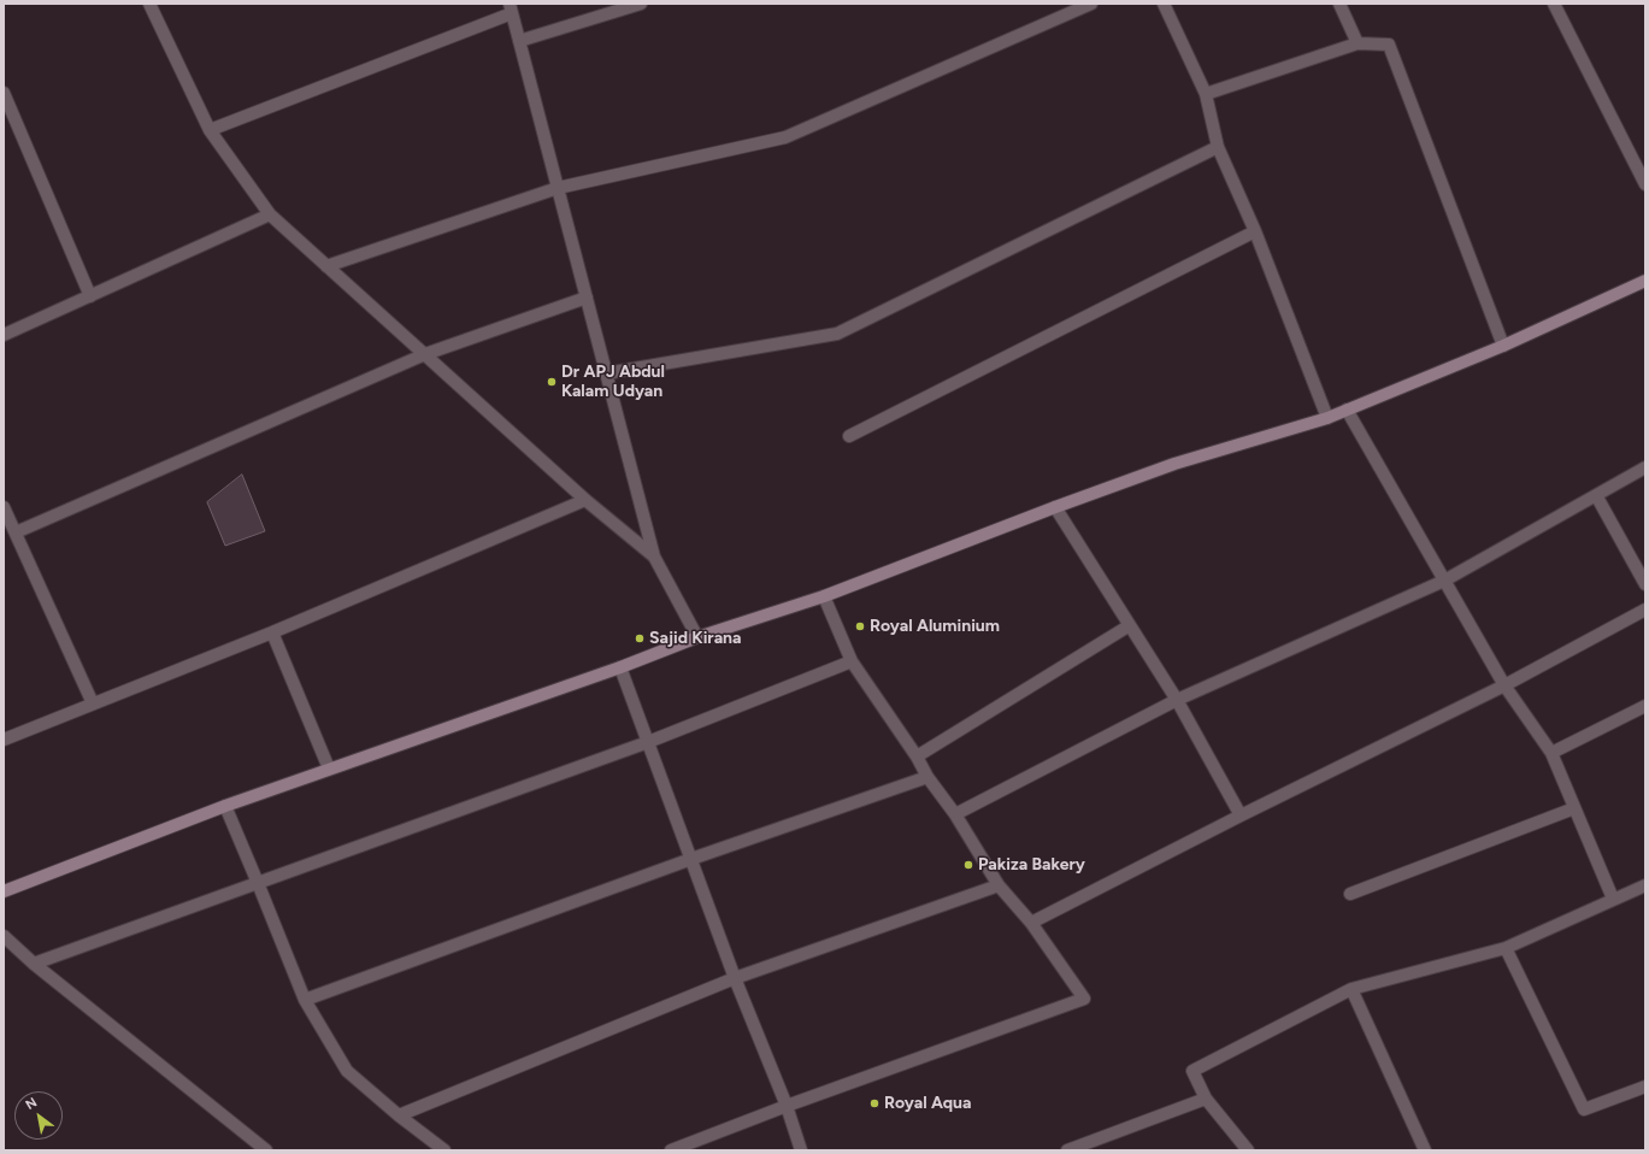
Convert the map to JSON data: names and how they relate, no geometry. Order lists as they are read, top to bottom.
{
  "places": [
    "Dr APJ Abdul Kalam Udyan",
    "Royal Aluminium",
    "Sajid Kirana",
    "Pakiza Bakery",
    "Royal Aqua"
  ],
  "north": "top left"
}
